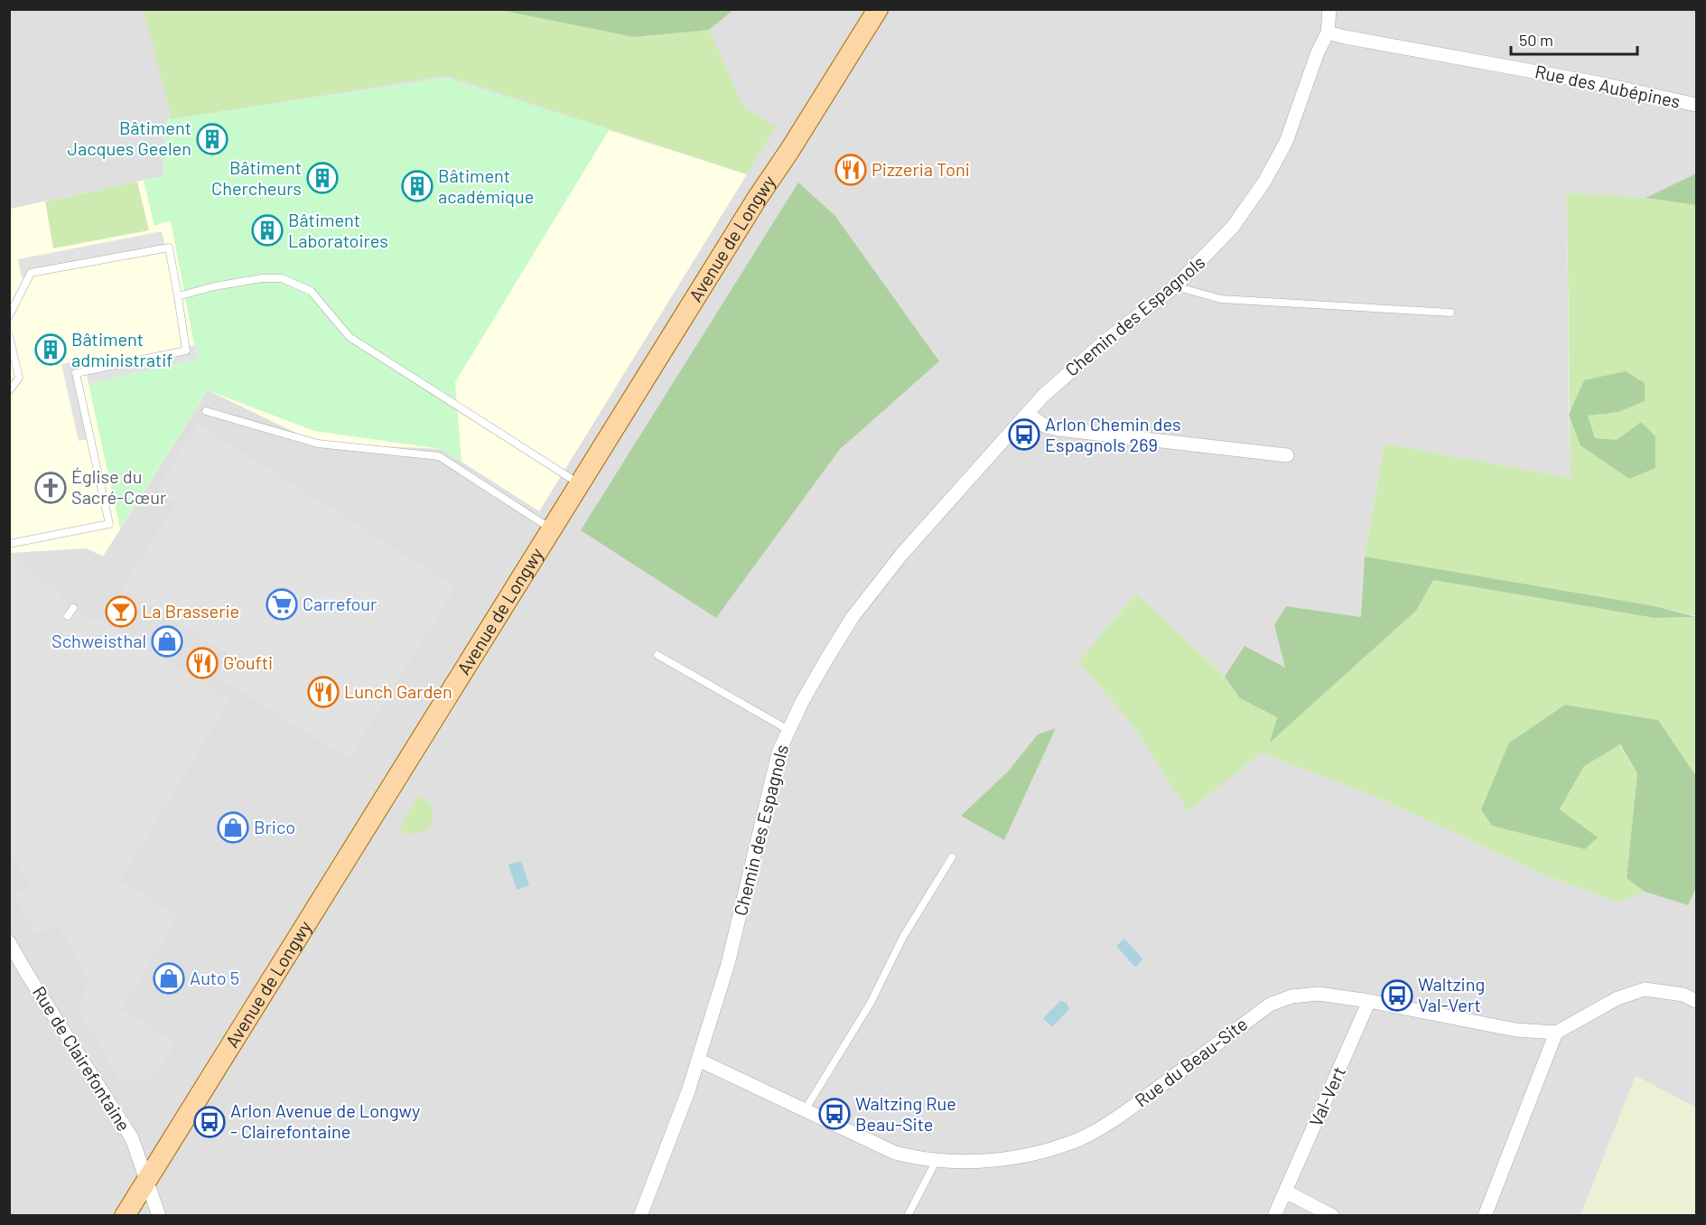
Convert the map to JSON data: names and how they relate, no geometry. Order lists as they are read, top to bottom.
{
  "streets": {
    "main road": ["Avenue de Longwy"],
    "street": [
      "Rue des Aubépines",
      "Chemin des Espagnols",
      "Rue de Clairefontaine",
      "Rue du Beau-Site",
      "Val-Vert"
    ]
  },
  "crossings": [
    ["Rue des Aubépines", "Chemin des Espagnols"],
    ["Avenue de Longwy", "Rue de Clairefontaine"],
    ["Chemin des Espagnols", "Rue du Beau-Site"],
    ["Rue du Beau-Site", "Val-Vert"]
  ],
  "places": {
    "building": [
      "Bâtiment Jacques Geelen",
      "Bâtiment Chercheurs",
      "Bâtiment académique",
      "Bâtiment Laboratoires",
      "Bâtiment administratif"
    ],
    "restaurant": ["Pizzeria Toni", "G'oufti", "Lunch Garden"],
    "bus stop": [
      "Arlon Chemin des Espagnols 269",
      "Waltzing Val-Vert",
      "Waltzing Rue Beau-Site",
      "Arlon Avenue de Longwy - Clairefontaine"
    ],
    "church": ["Église du Sacré-Cœur"],
    "supermarket": ["Carrefour"],
    "bar": ["La Brasserie"],
    "shop": ["Schweisthal", "Brico", "Auto 5"]
  },
  "scale_bar": "50 m"
}
